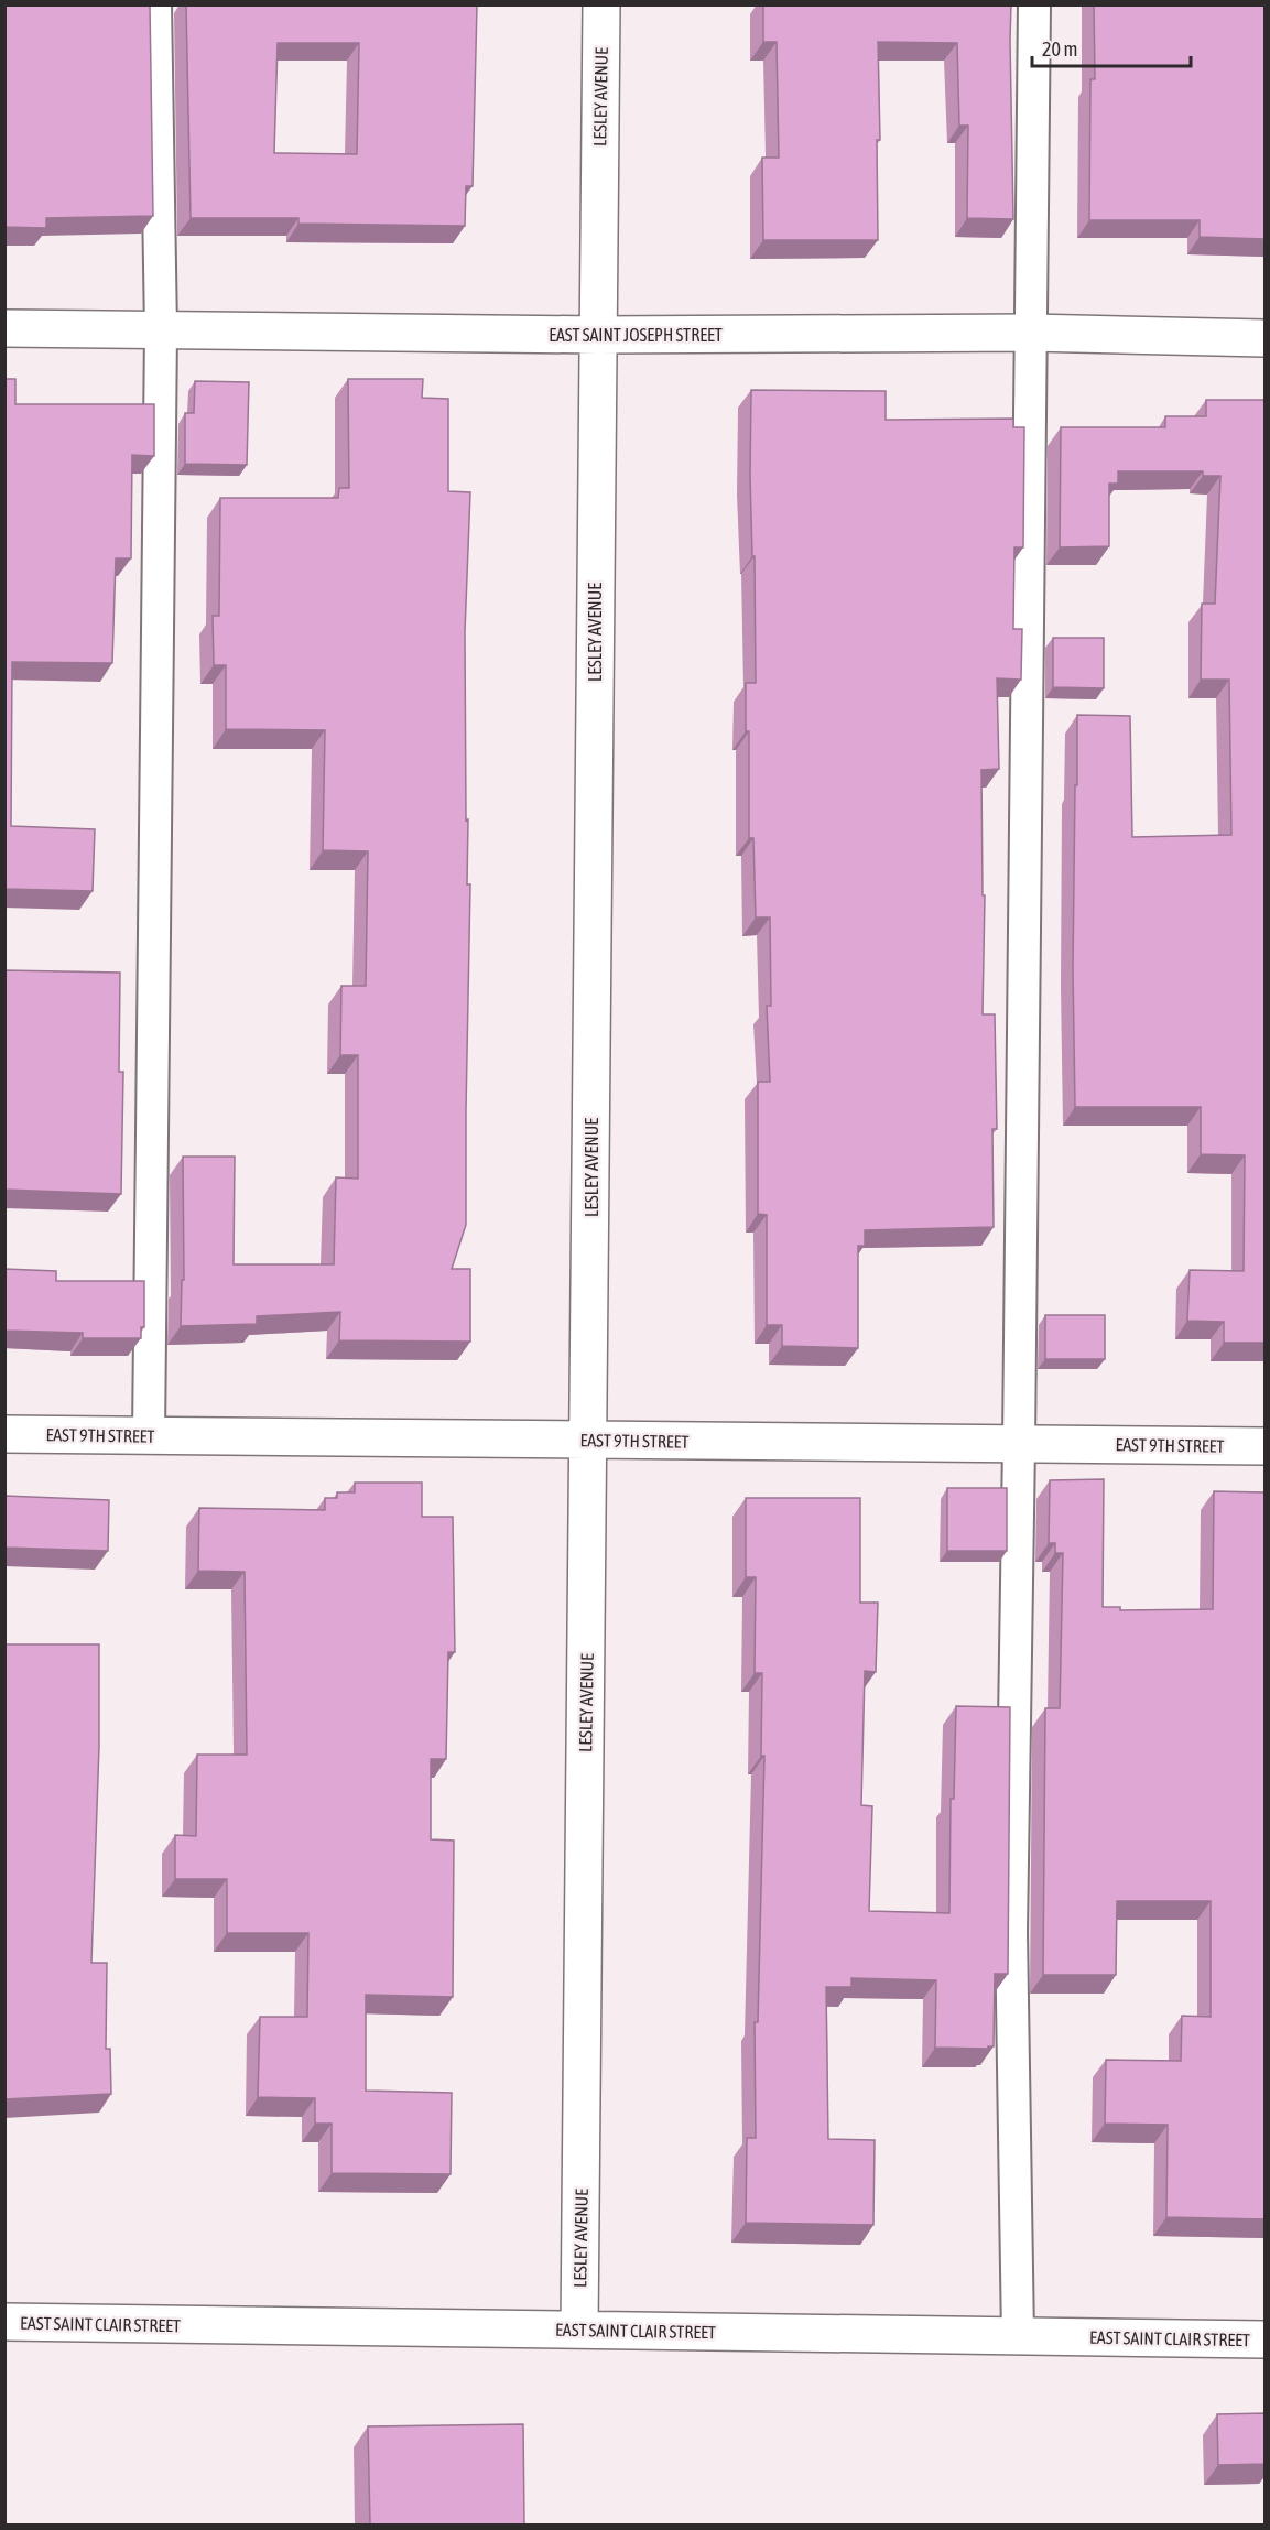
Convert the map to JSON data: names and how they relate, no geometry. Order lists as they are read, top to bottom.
{
  "streets": {
    "street": [
      "LESLEY AVENUE",
      "EAST SAINT JOSEPH STREET",
      "EAST 9TH STREET",
      "EAST SAINT CLAIR STREET"
    ]
  },
  "crossings": [
    ["LESLEY AVENUE", "EAST SAINT JOSEPH STREET"],
    ["LESLEY AVENUE", "EAST 9TH STREET"],
    ["LESLEY AVENUE", "EAST SAINT CLAIR STREET"]
  ],
  "scale_bar": "20 m"
}
